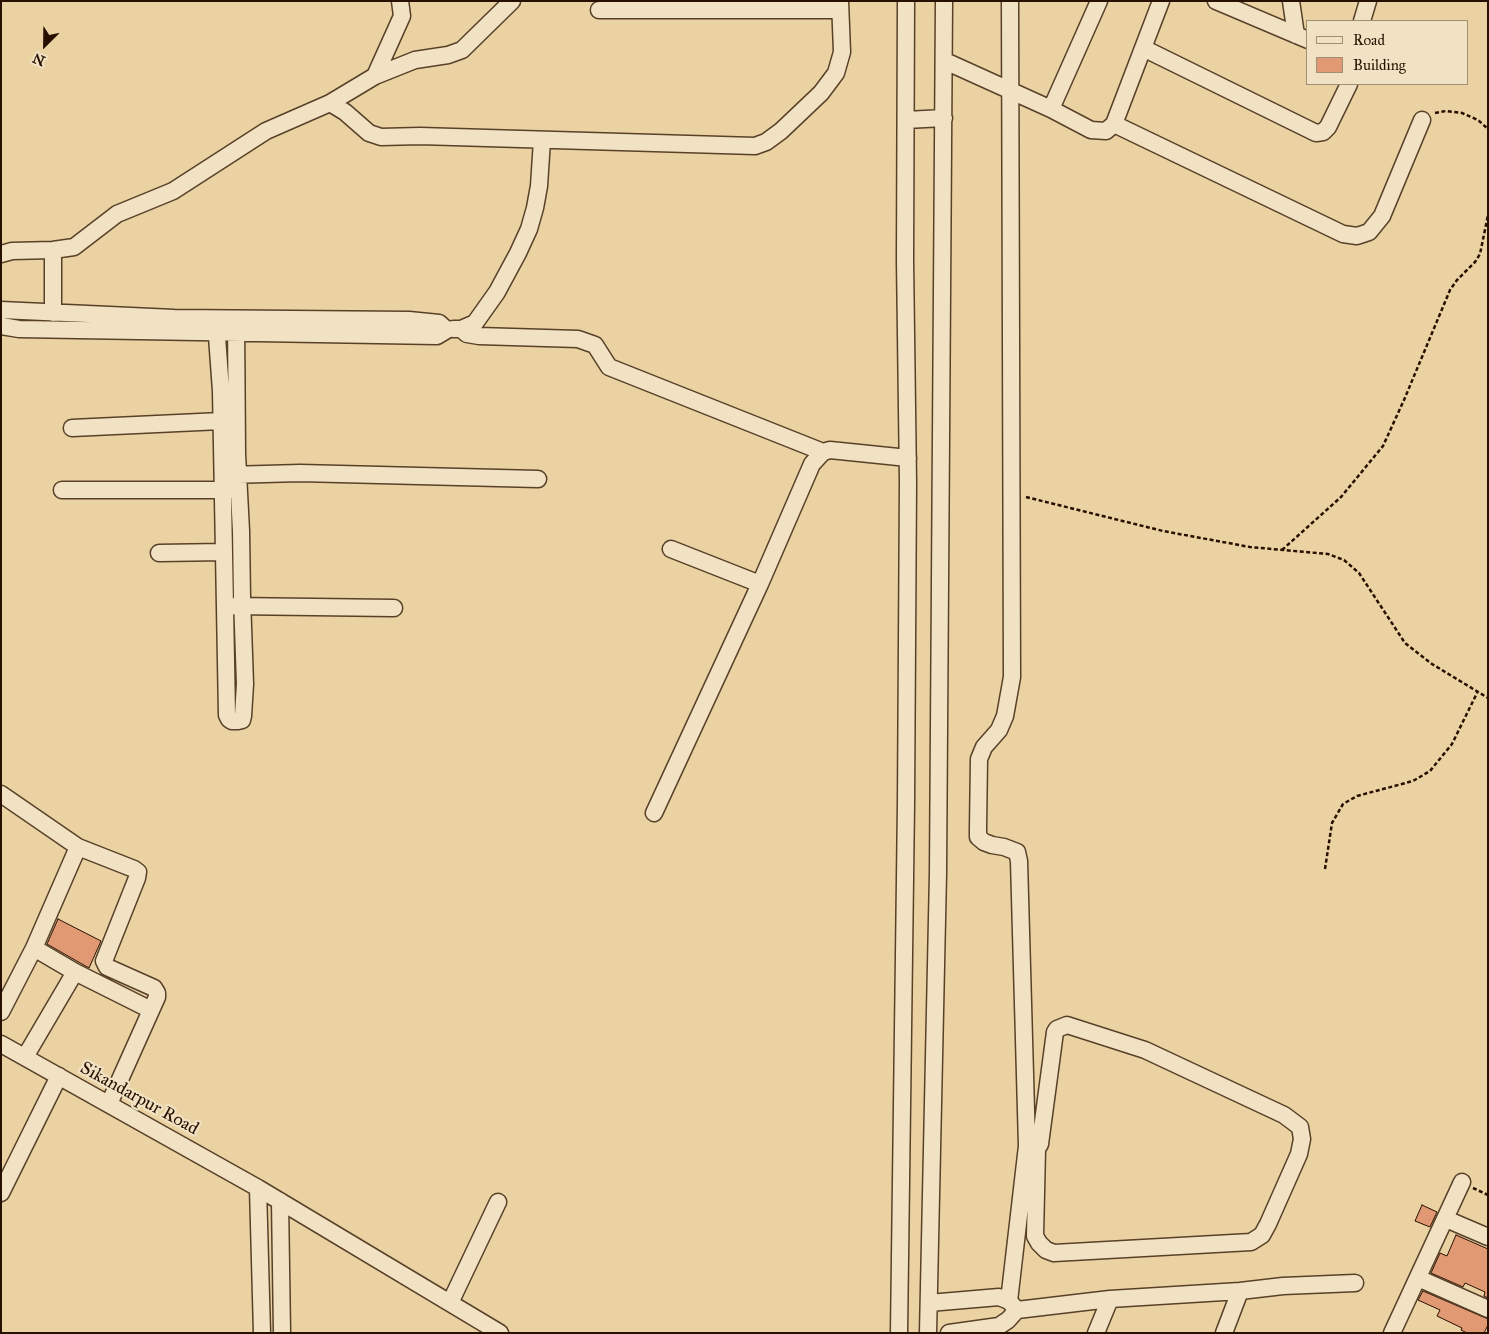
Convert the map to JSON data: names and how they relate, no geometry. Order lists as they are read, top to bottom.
{
  "streets": {
    "street": ["Sikandarpur Road"]
  },
  "legend": ["Road", "Building"],
  "north": "bottom left"
}
